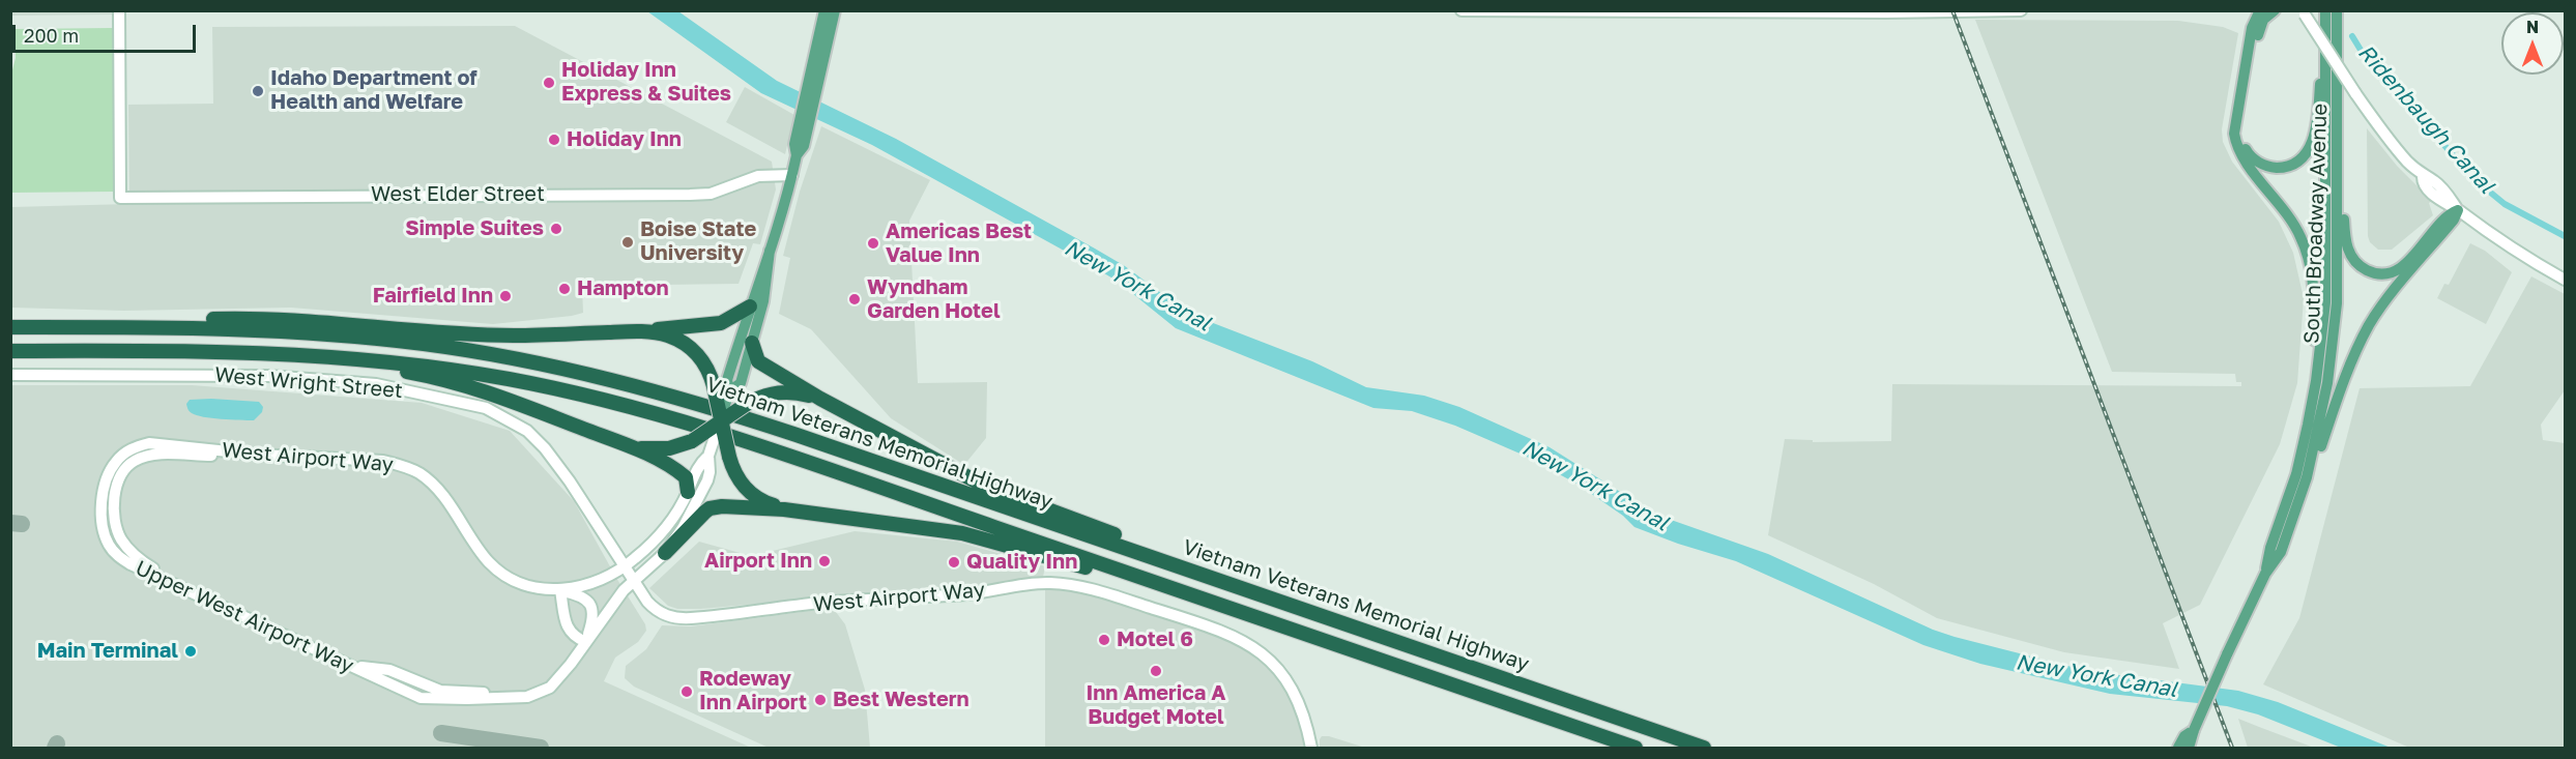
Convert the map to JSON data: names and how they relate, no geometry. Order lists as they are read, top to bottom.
{
  "streets": {
    "highway": ["Vietnam Veterans Memorial Highway"],
    "main road": ["South Broadway Avenue"],
    "street": [
      "West Elder Street",
      "West Wright Street",
      "West Airport Way",
      "Upper West Airport Way"
    ]
  },
  "crossings": [
    ["West Wright Street", "West Airport Way"],
    ["West Airport Way", "Upper West Airport Way"]
  ],
  "water": ["Ridenbaugh Canal", "New York Canal"],
  "places": [
    "Holiday Inn Express & Suites",
    "Idaho Department of Health and Welfare",
    "Holiday Inn",
    "Simple Suites",
    "Boise State University",
    "Americas Best Value Inn",
    "Hampton",
    "Fairfield Inn",
    "Wyndham Garden Hotel",
    "Airport Inn",
    "Quality Inn",
    "Motel 6",
    "Main Terminal",
    "Inn America A Budget Motel",
    "Rodeway Inn Airport",
    "Best Western"
  ],
  "scale_bar": "200 m",
  "north": "top"
}
